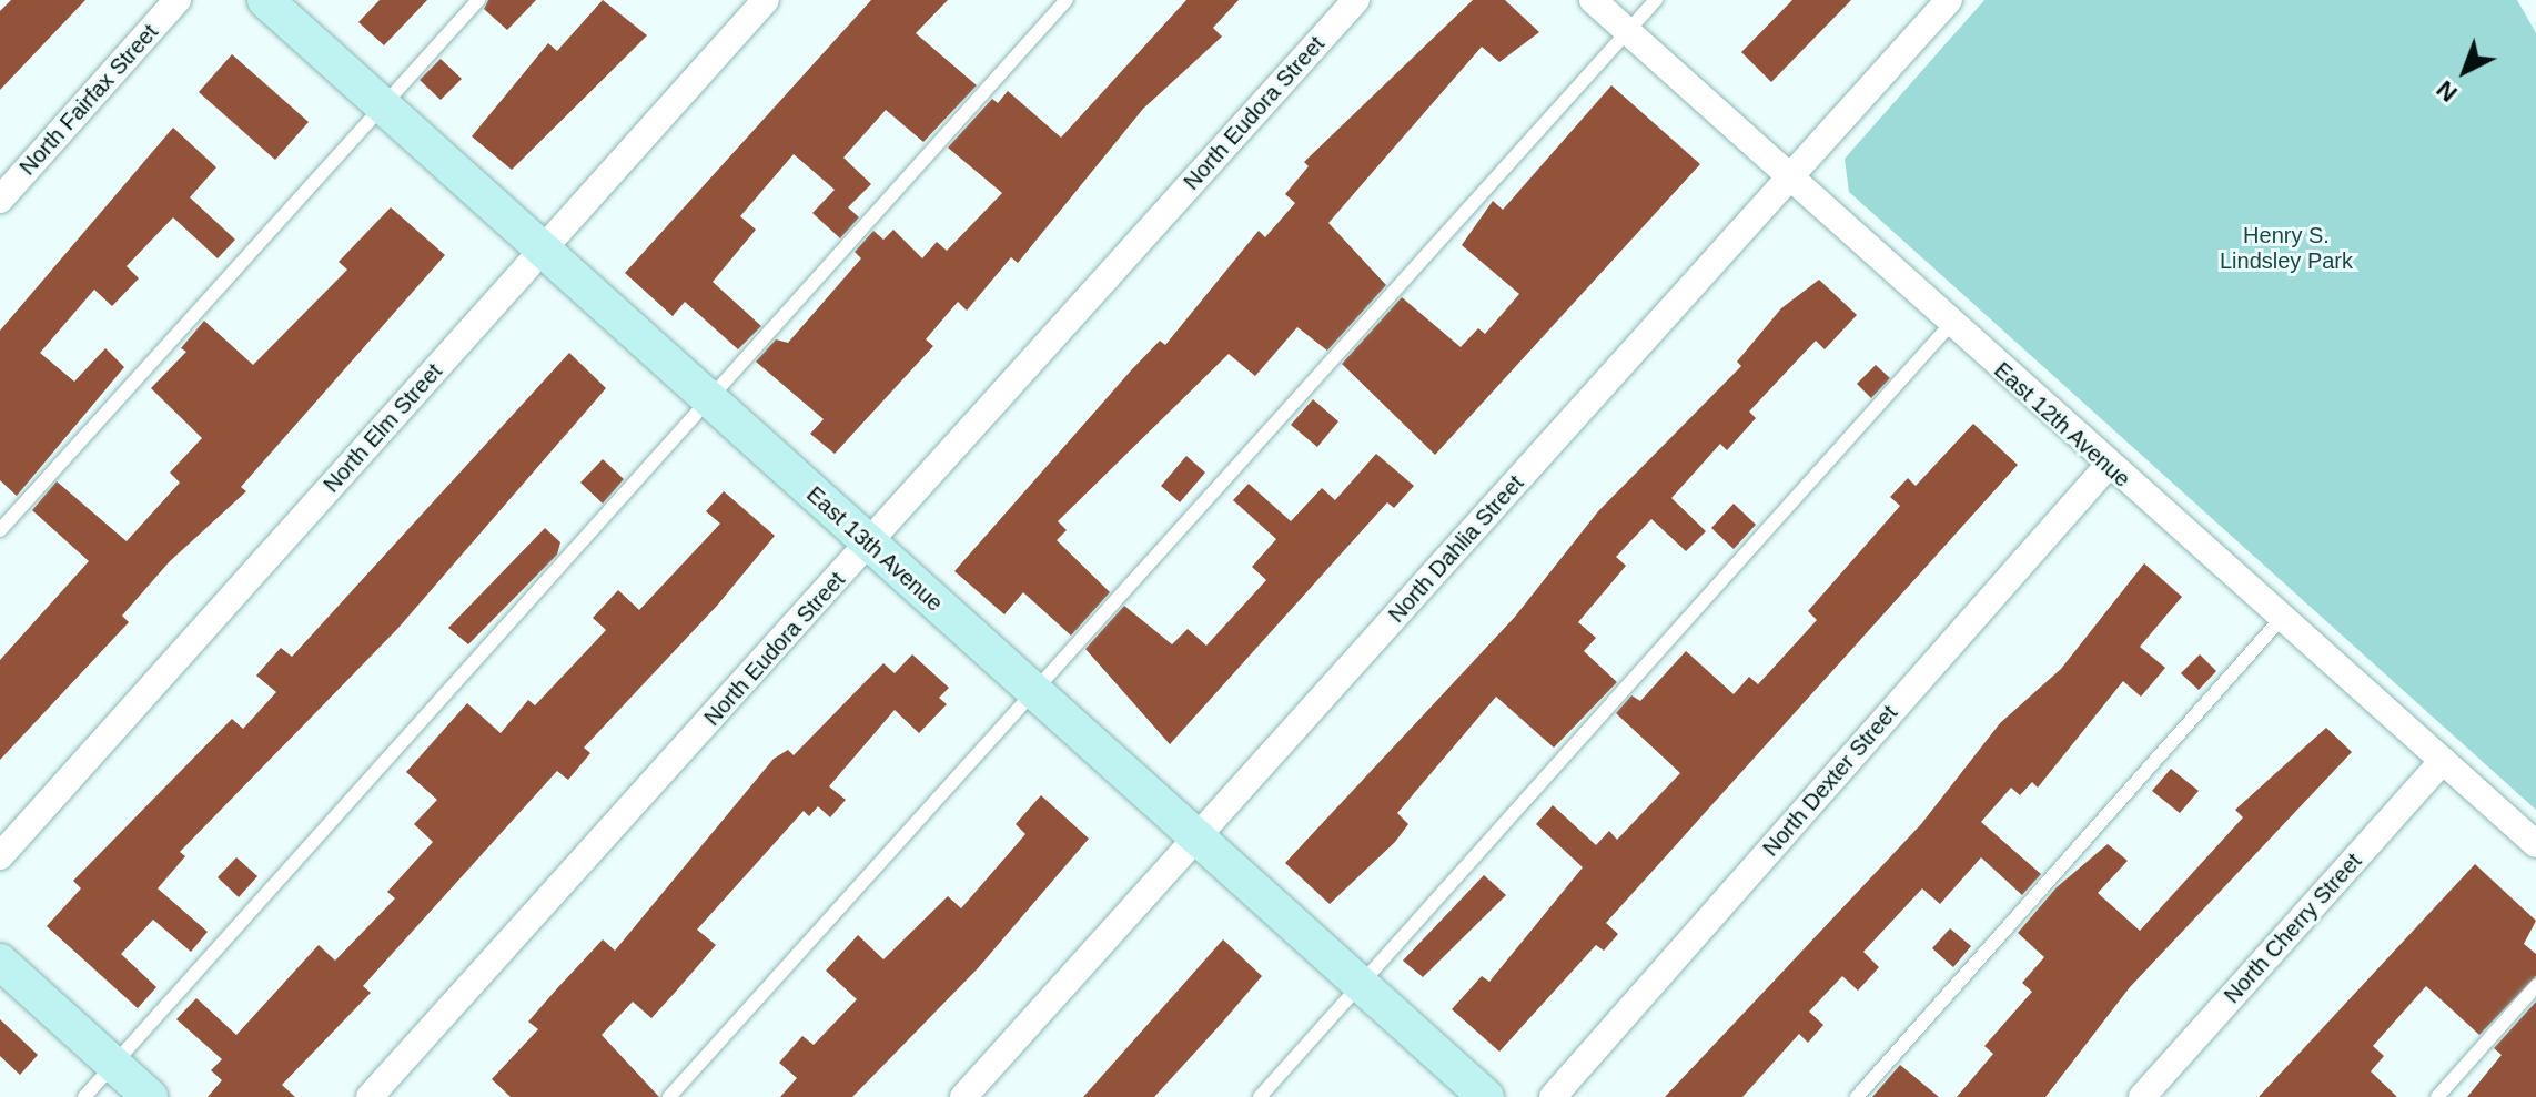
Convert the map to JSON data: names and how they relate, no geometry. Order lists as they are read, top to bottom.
{
  "streets": {
    "main road": ["East 13th Avenue"],
    "street": [
      "North Fairfax Street",
      "North Eudora Street",
      "East 12th Avenue",
      "North Elm Street",
      "North Dahlia Street",
      "North Dexter Street",
      "North Cherry Street"
    ]
  },
  "crossings": [
    ["North Eudora Street", "East 13th Avenue"],
    ["East 12th Avenue", "North Dahlia Street"],
    ["East 12th Avenue", "North Dexter Street"],
    ["East 12th Avenue", "North Cherry Street"],
    ["North Elm Street", "East 13th Avenue"],
    ["East 13th Avenue", "North Dahlia Street"]
  ],
  "parks": ["Henry S. Lindsley Park"],
  "north": "bottom left"
}
